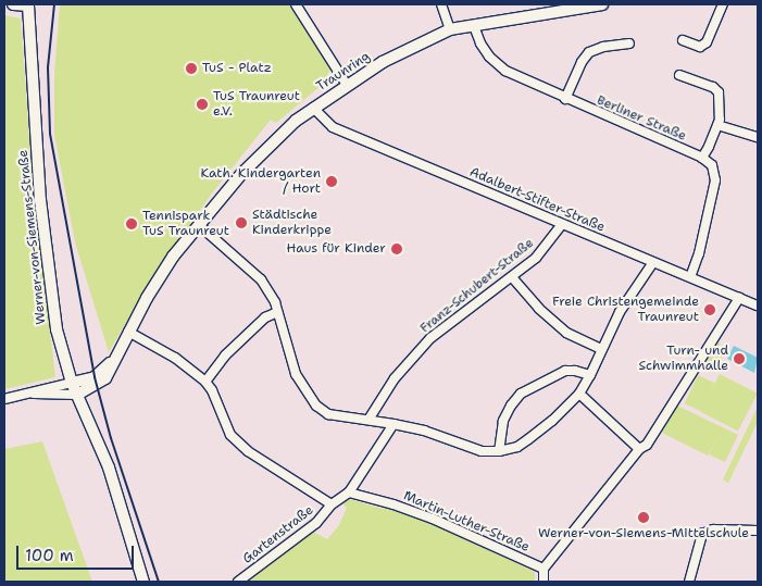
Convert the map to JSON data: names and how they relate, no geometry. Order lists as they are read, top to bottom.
{
  "streets": {
    "street": [
      "Traunring",
      "Berliner Straße",
      "Adalbert-Stifter-Straße",
      "Werner-von-Siemens-Straße",
      "Franz-Schubert-Straße",
      "Martin-Luther-Straße",
      "Gartenstraße"
    ]
  },
  "crossings": [
    ["Traunring", "Berliner Straße"],
    ["Traunring", "Adalbert-Stifter-Straße"],
    ["Traunring", "Werner-von-Siemens-Straße"],
    ["Adalbert-Stifter-Straße", "Franz-Schubert-Straße"]
  ],
  "places": [
    "TuS - Platz",
    "TuS Traunreut e.V.",
    "Kath. Kindergarten / Hort",
    "Städtische Kinderkrippe",
    "Tennispark TuS Traunreut",
    "Haus für Kinder",
    "Freie Christengemeinde Traunreut",
    "Turn- und Schwimmhalle",
    "Werner-von-Siemens-Mittelschule"
  ],
  "scale_bar": "100 m"
}
